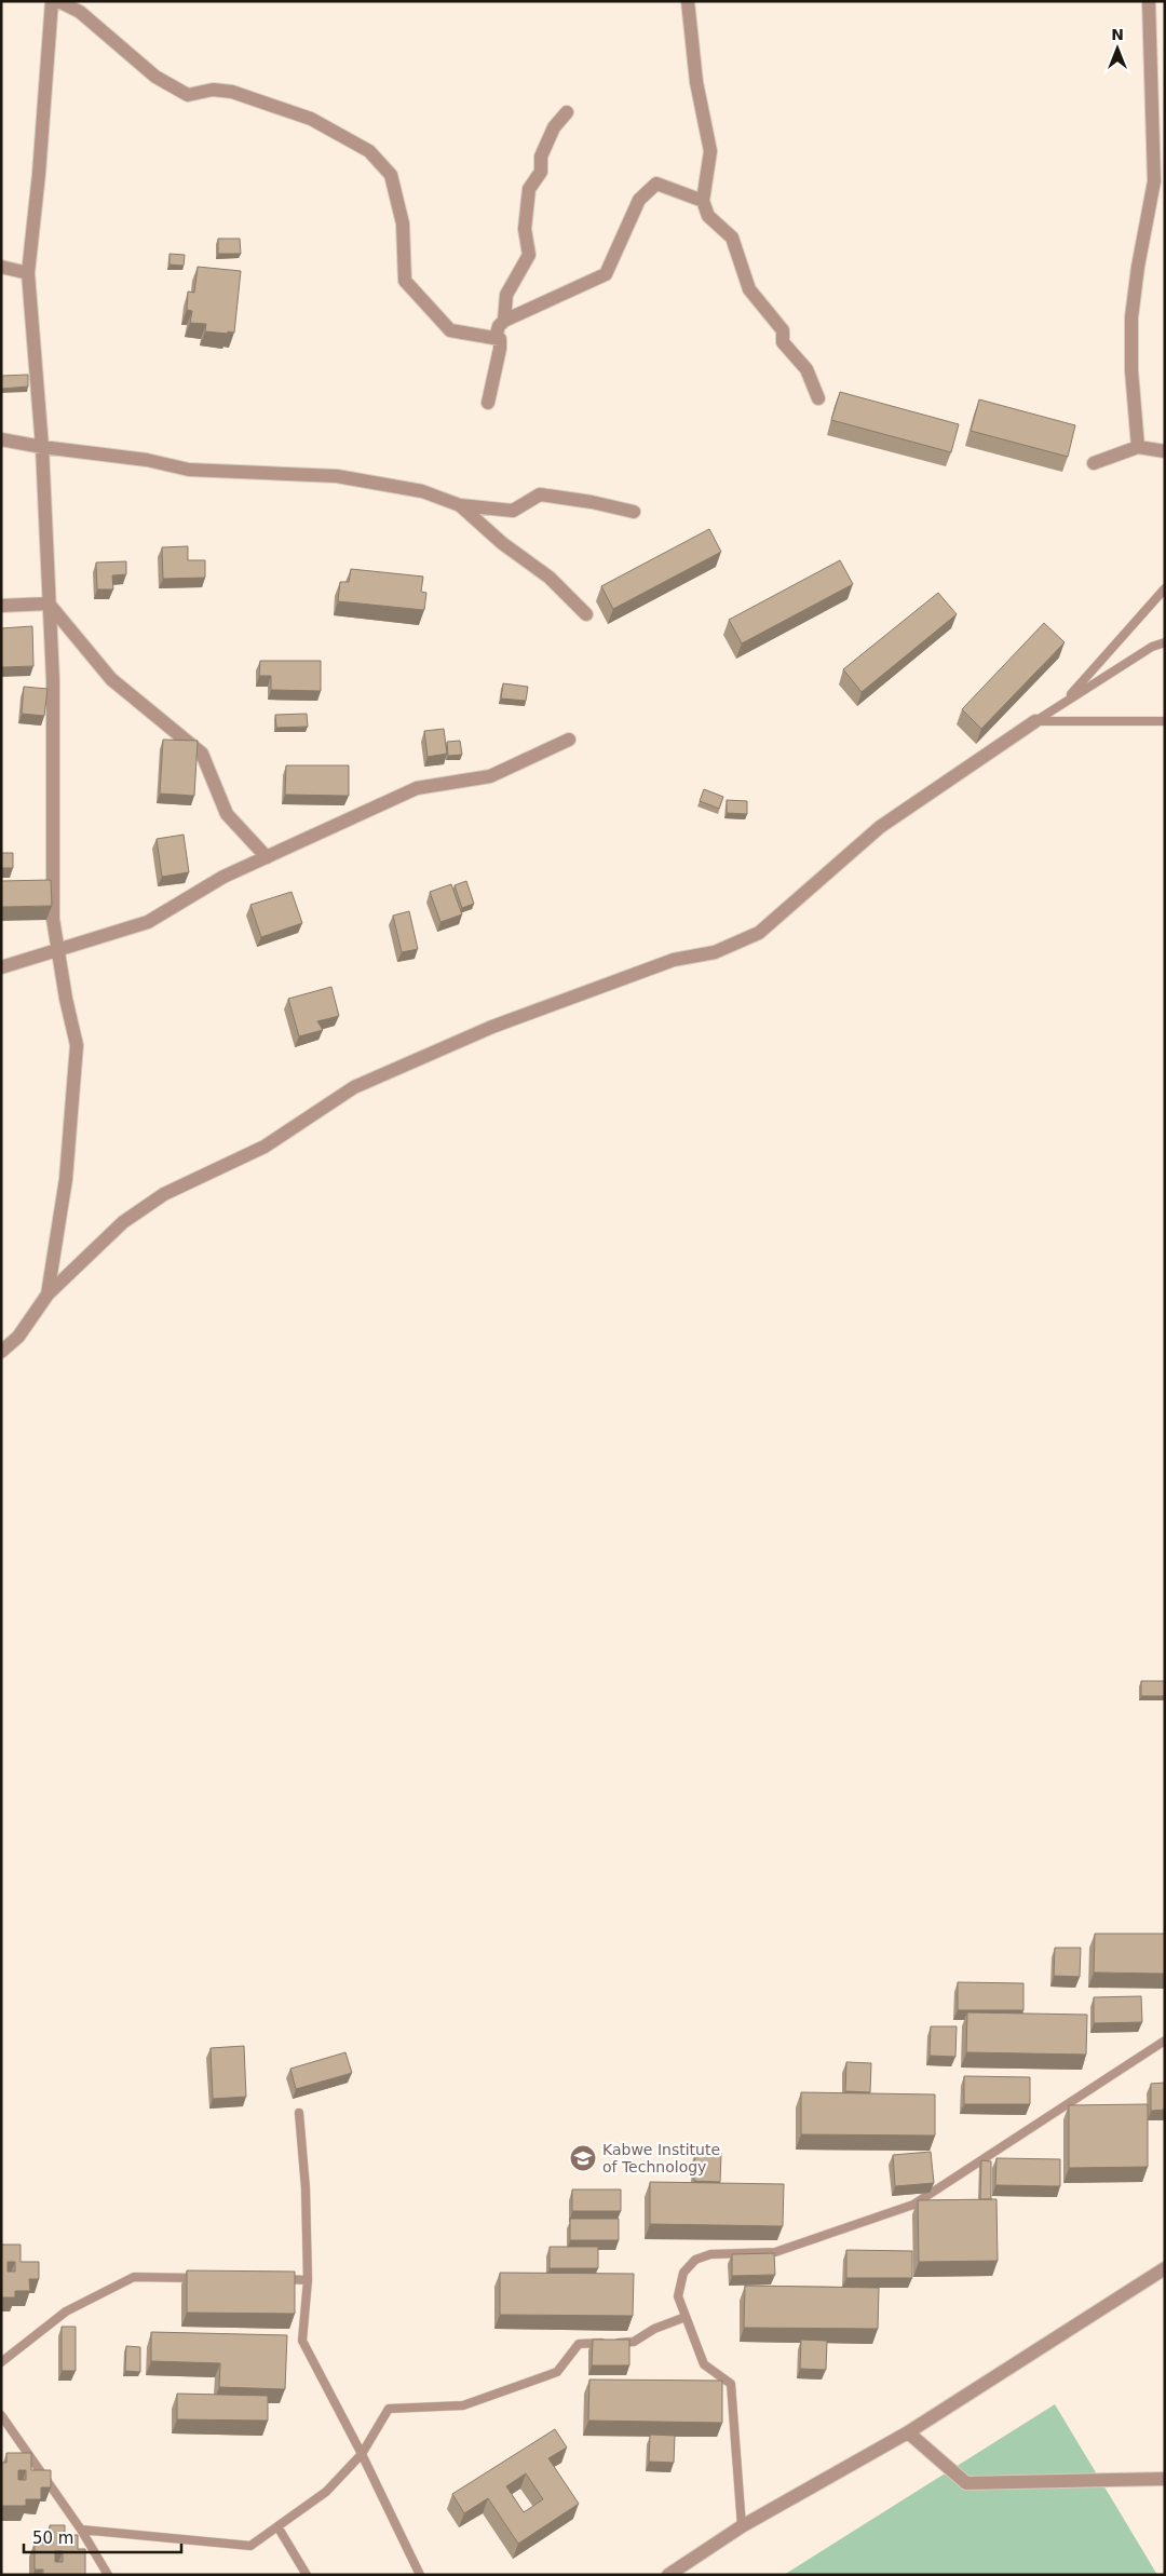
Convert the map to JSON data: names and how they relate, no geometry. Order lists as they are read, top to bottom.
{
  "places": {
    "school or university": ["Kabwe Institute of Technology"]
  },
  "scale_bar": "50 m",
  "north": "top"
}
